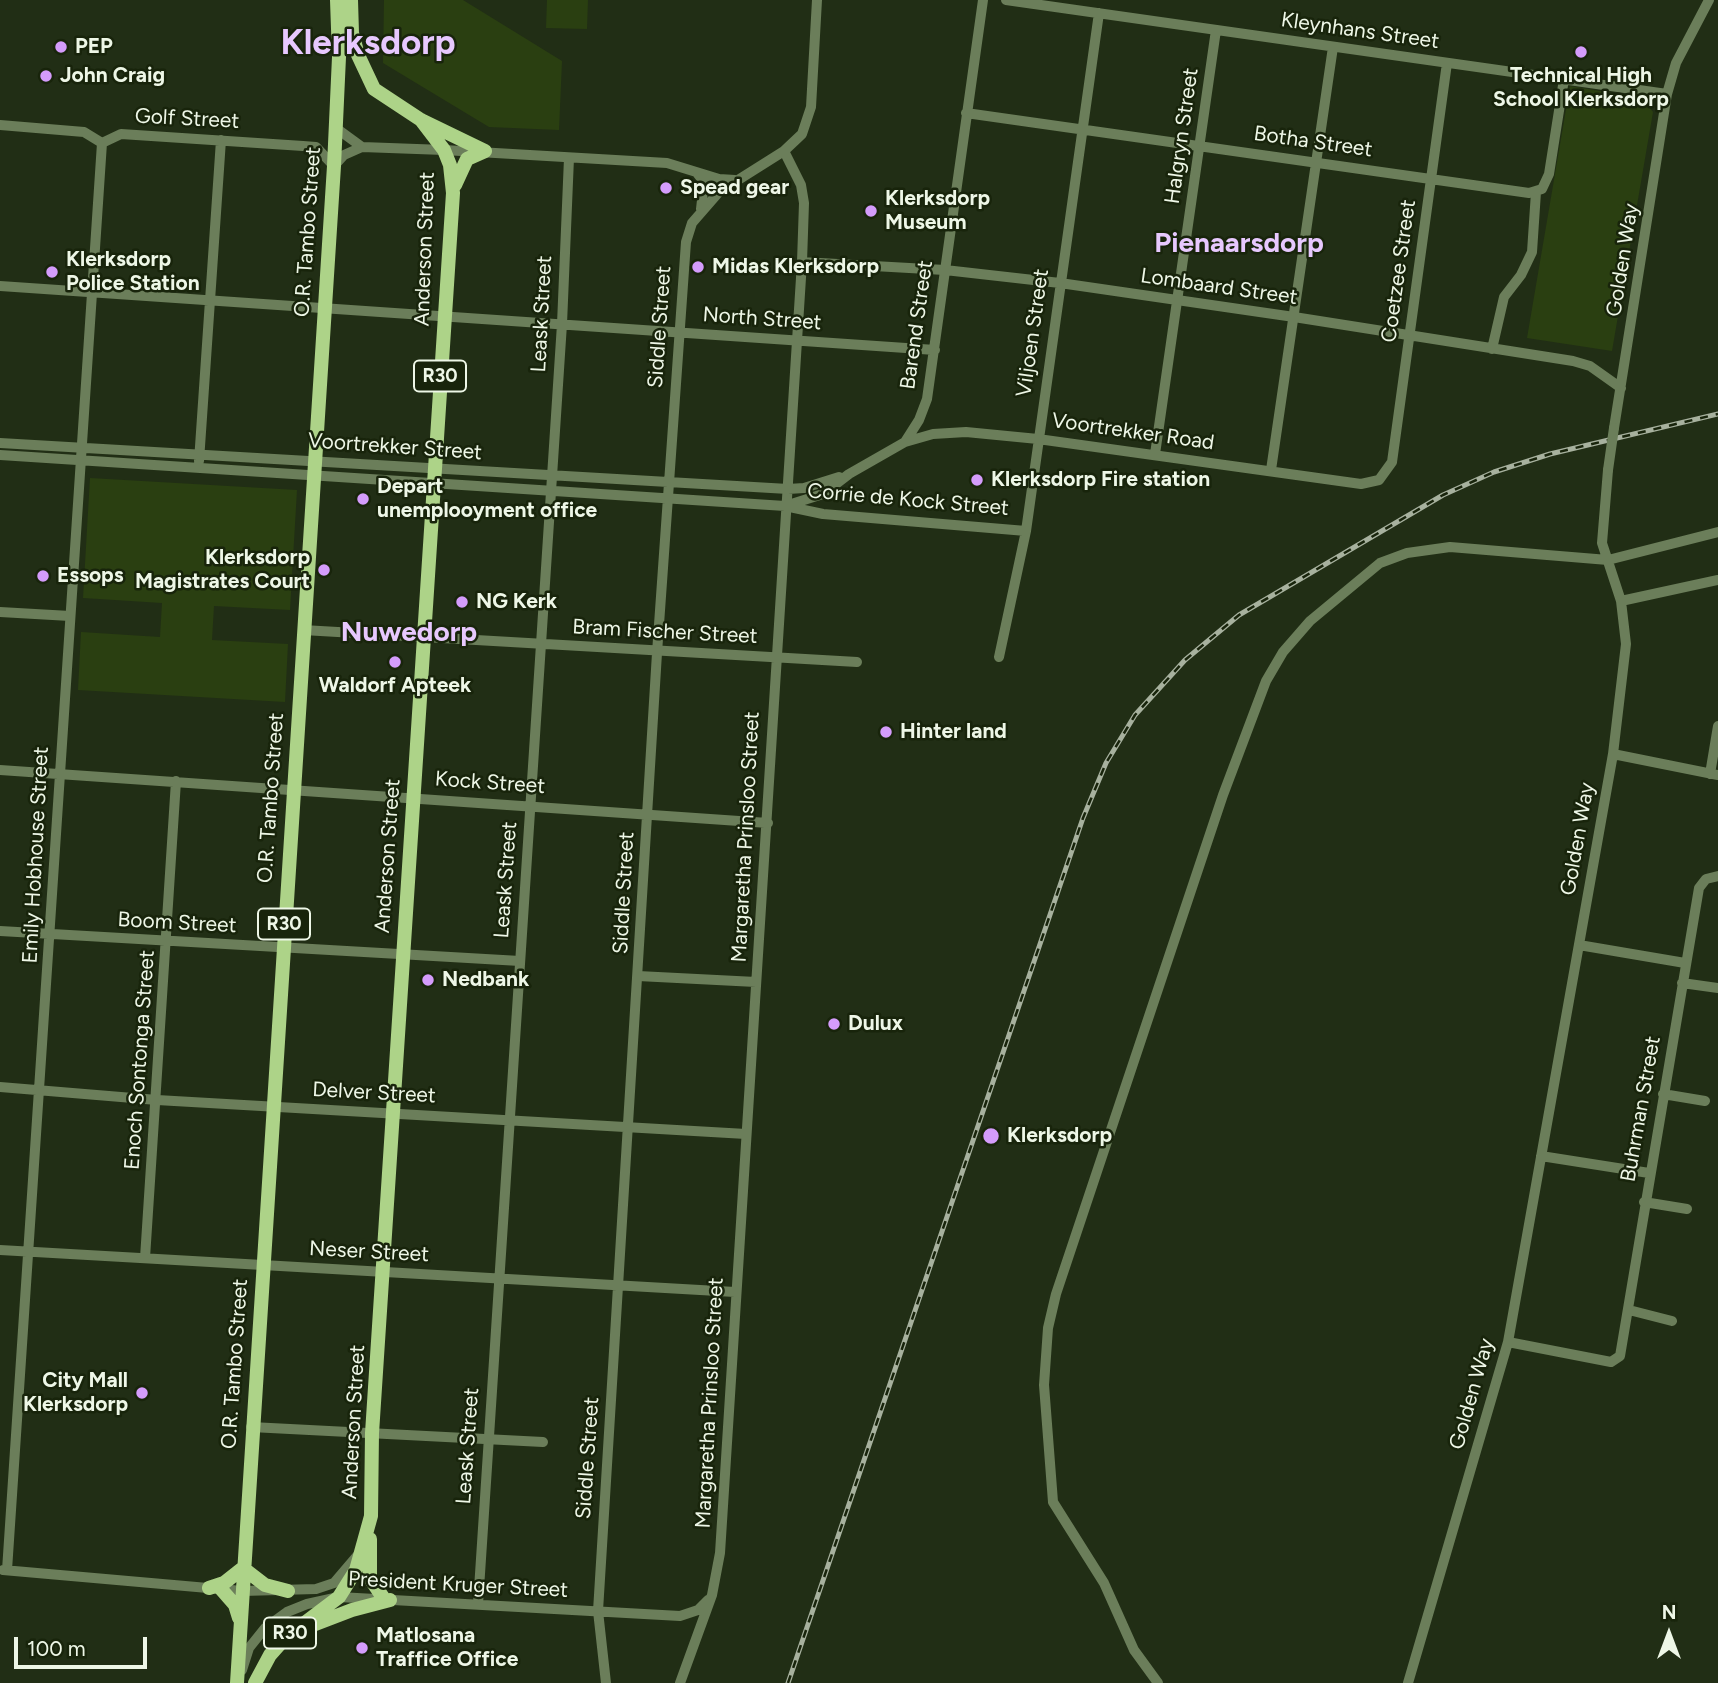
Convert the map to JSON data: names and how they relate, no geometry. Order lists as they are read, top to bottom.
{
  "streets": {
    "main road": ["O.R. Tambo Street", "Anderson Street", "R30"],
    "street": [
      "Kleynhans Street",
      "Golf Street",
      "Halgryn Street",
      "Botha Street",
      "Golden Way",
      "Coetzee Street",
      "Lombaard Street",
      "Leask Street",
      "North Street",
      "Barend Street",
      "Siddle Street",
      "Viljoen Street",
      "Voortrekker Road",
      "Voortrekker Street",
      "Corrie de Kock Street",
      "Bram Fischer Street",
      "Kock Street",
      "Margaretha Prinsloo Street",
      "Emily Hobhouse Street",
      "Boom Street",
      "Enoch Sontonga Street",
      "Delver Street",
      "Buhrman Street",
      "Neser Street",
      "President Kruger Street"
    ]
  },
  "crossings": [
    ["Kleynhans Street", "Halgryn Street"],
    ["Kleynhans Street", "Golden Way"],
    ["Kleynhans Street", "Coetzee Street"],
    ["Kleynhans Street", "Viljoen Street"],
    ["Golf Street", "O.R. Tambo Street"],
    ["Golf Street", "Emily Hobhouse Street"],
    ["Halgryn Street", "Botha Street"],
    ["Halgryn Street", "Lombaard Street"],
    ["Halgryn Street", "Voortrekker Road"],
    ["Botha Street", "Coetzee Street"],
    ["Botha Street", "Barend Street"],
    ["Botha Street", "Viljoen Street"],
    ["O.R. Tambo Street", "North Street"],
    ["O.R. Tambo Street", "Voortrekker Street"],
    ["O.R. Tambo Street", "Bram Fischer Street"],
    ["O.R. Tambo Street", "Kock Street"],
    ["O.R. Tambo Street", "Boom Street"],
    ["O.R. Tambo Street", "Delver Street"],
    ["O.R. Tambo Street", "Neser Street"],
    ["O.R. Tambo Street", "President Kruger Street"],
    ["Anderson Street", "North Street"],
    ["Anderson Street", "R30"],
    ["Anderson Street", "Voortrekker Street"],
    ["Anderson Street", "Bram Fischer Street"],
    ["Anderson Street", "Kock Street"],
    ["Anderson Street", "Boom Street"],
    ["Anderson Street", "Delver Street"],
    ["Anderson Street", "Neser Street"],
    ["Anderson Street", "President Kruger Street"],
    ["Golden Way", "Lombaard Street"],
    ["Golden Way", "Buhrman Street"],
    ["Coetzee Street", "Lombaard Street"],
    ["Coetzee Street", "Voortrekker Road"],
    ["Lombaard Street", "Barend Street"],
    ["Lombaard Street", "Viljoen Street"],
    ["Lombaard Street", "Margaretha Prinsloo Street"],
    ["Leask Street", "North Street"],
    ["Leask Street", "Voortrekker Street"],
    ["Leask Street", "Bram Fischer Street"],
    ["Leask Street", "Kock Street"],
    ["Leask Street", "Boom Street"],
    ["Leask Street", "Delver Street"],
    ["Leask Street", "Neser Street"],
    ["Leask Street", "President Kruger Street"],
    ["North Street", "Barend Street"],
    ["North Street", "Siddle Street"],
    ["North Street", "Margaretha Prinsloo Street"],
    ["North Street", "Emily Hobhouse Street"],
    ["Barend Street", "Voortrekker Road"],
    ["Siddle Street", "Voortrekker Street"],
    ["Siddle Street", "Bram Fischer Street"],
    ["Siddle Street", "Kock Street"],
    ["Siddle Street", "Margaretha Prinsloo Street"],
    ["Siddle Street", "Delver Street"],
    ["Siddle Street", "Neser Street"],
    ["Siddle Street", "President Kruger Street"],
    ["Viljoen Street", "Voortrekker Road"],
    ["Viljoen Street", "Corrie de Kock Street"],
    ["R30", "President Kruger Street"],
    ["Voortrekker Road", "Voortrekker Street"],
    ["Voortrekker Road", "Corrie de Kock Street"],
    ["Voortrekker Road", "Margaretha Prinsloo Street"],
    ["Voortrekker Street", "Corrie de Kock Street"],
    ["Voortrekker Street", "Margaretha Prinsloo Street"],
    ["Voortrekker Street", "Emily Hobhouse Street"],
    ["Corrie de Kock Street", "Margaretha Prinsloo Street"],
    ["Bram Fischer Street", "Margaretha Prinsloo Street"],
    ["Kock Street", "Margaretha Prinsloo Street"],
    ["Kock Street", "Emily Hobhouse Street"],
    ["Kock Street", "Enoch Sontonga Street"],
    ["Margaretha Prinsloo Street", "Delver Street"],
    ["Margaretha Prinsloo Street", "Neser Street"],
    ["Margaretha Prinsloo Street", "President Kruger Street"],
    ["Emily Hobhouse Street", "Boom Street"],
    ["Emily Hobhouse Street", "Delver Street"],
    ["Emily Hobhouse Street", "Neser Street"],
    ["Emily Hobhouse Street", "President Kruger Street"],
    ["Boom Street", "Enoch Sontonga Street"],
    ["Enoch Sontonga Street", "Delver Street"],
    ["Enoch Sontonga Street", "Neser Street"]
  ],
  "districts": ["Klerksdorp", "Pienaarsdorp", "Nuwedorp"],
  "places": [
    "PEP",
    "Technical High School Klerksdorp",
    "John Craig",
    "Spead gear",
    "Klerksdorp Museum",
    "Midas Klerksdorp",
    "Klerksdorp Police Station",
    "Klerksdorp Fire station",
    "Depart unemplooyment office",
    "Klerksdorp Magistrates Court",
    "Essops",
    "NG Kerk",
    "Waldorf Apteek",
    "Hinter land",
    "Nedbank",
    "Dulux",
    "Klerksdorp",
    "City Mall Klerksdorp",
    "Matlosana Traffice Office"
  ],
  "scale_bar": "100 m",
  "north": "top"
}
